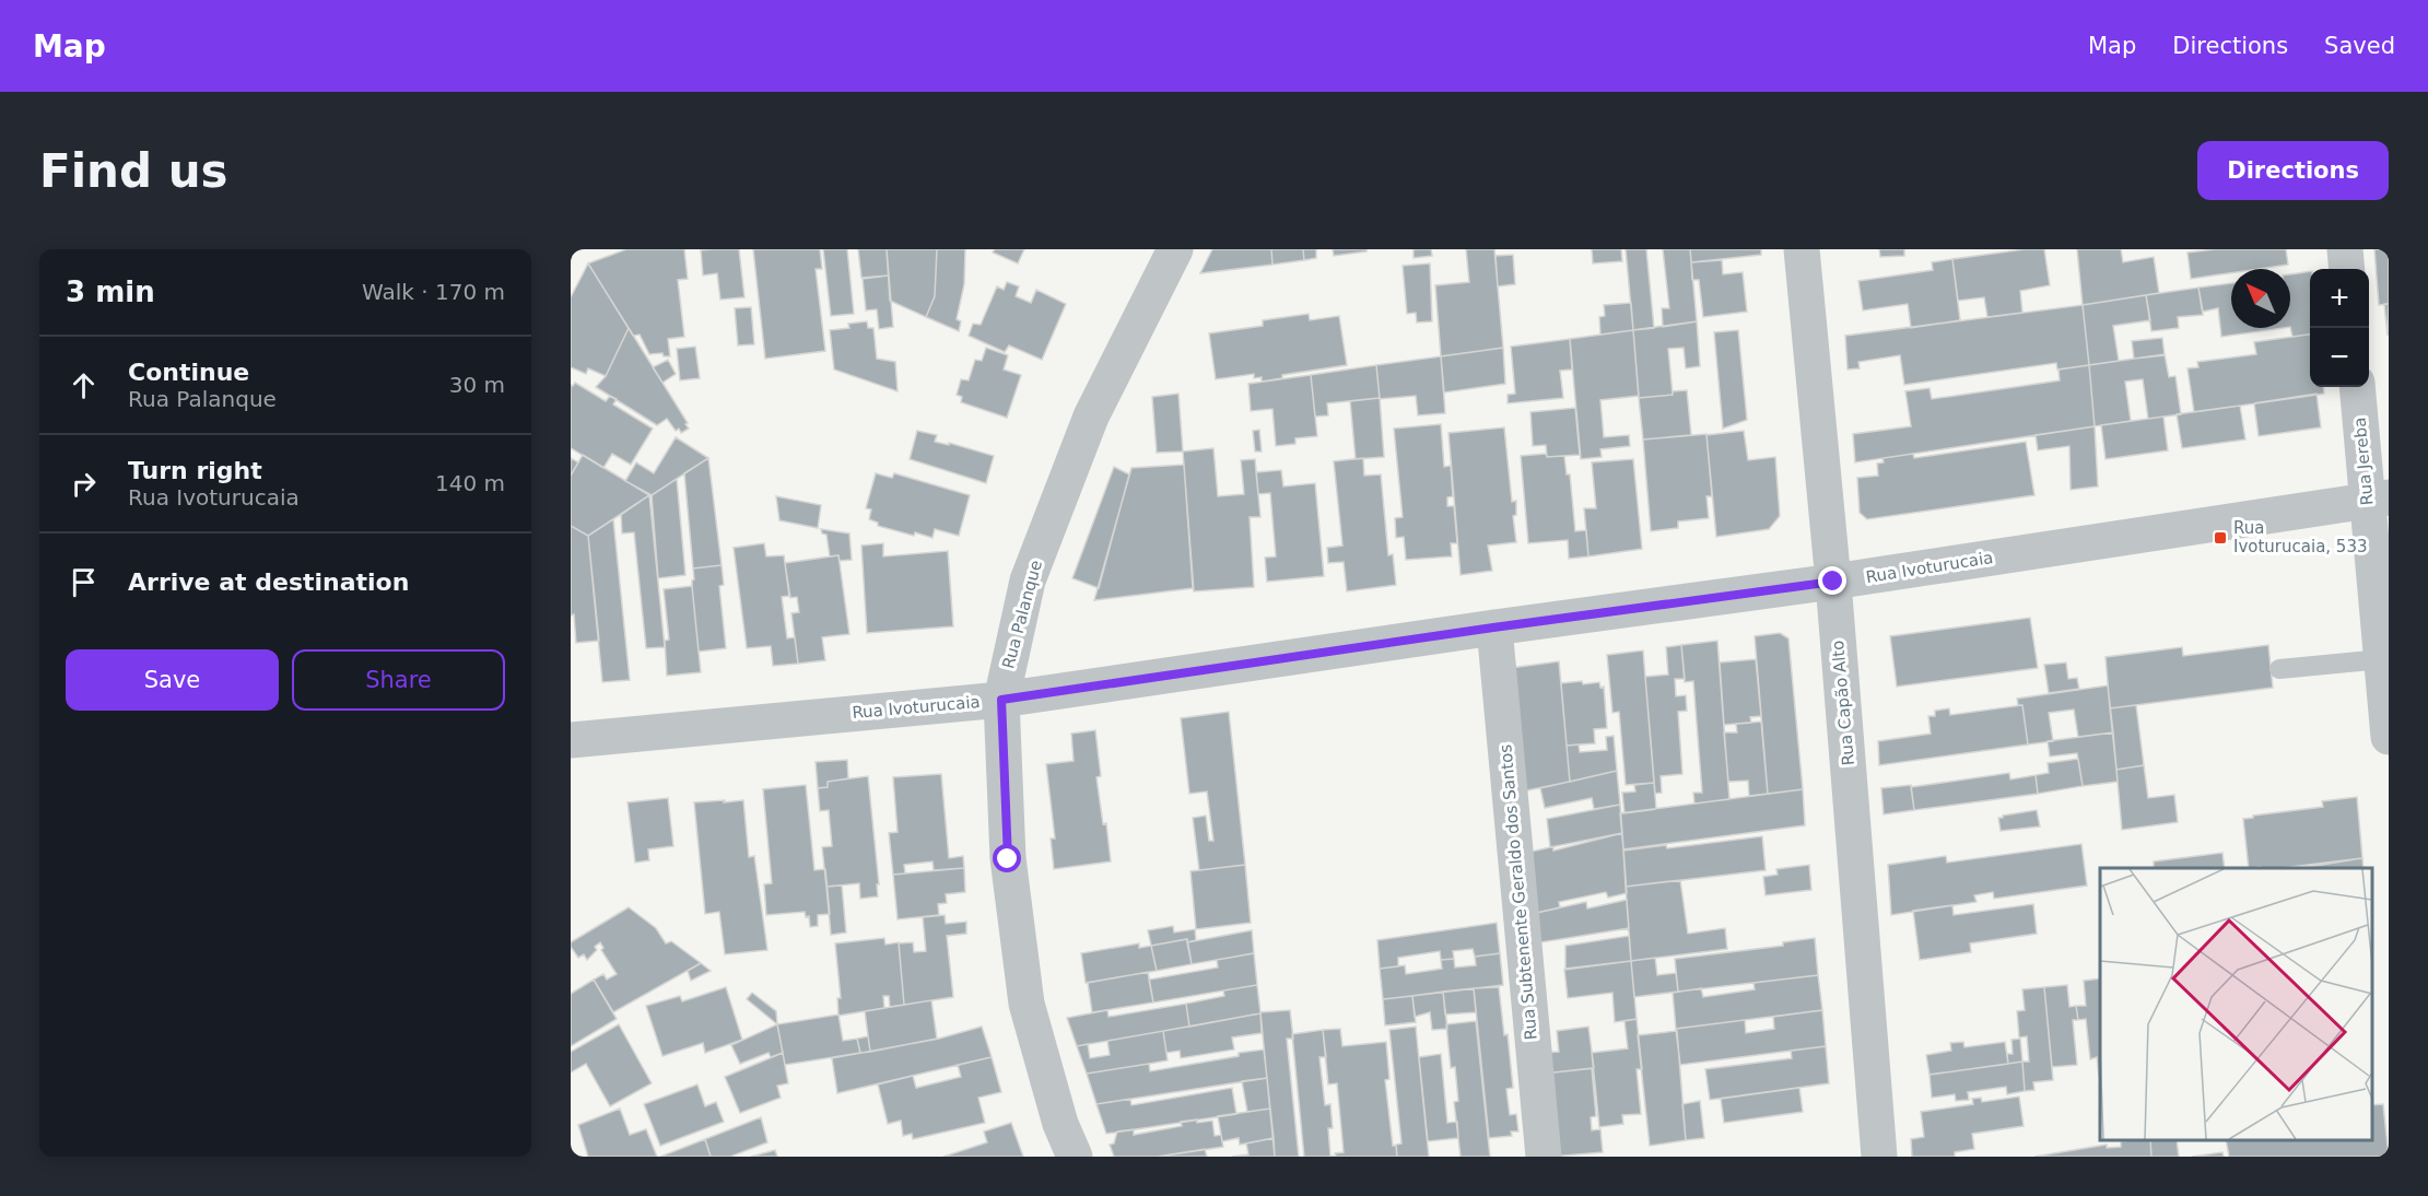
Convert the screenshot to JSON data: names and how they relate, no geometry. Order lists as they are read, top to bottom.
{
  "streets": {
    "street": [
      "Rua Jereba",
      "Rua Ivoturucaia",
      "Rua Palanque",
      "Rua Capão Alto",
      "Rua Subtenente Geraldo dos Santos"
    ]
  },
  "crossings": [
    ["Rua Jereba", "Rua Ivoturucaia"],
    ["Rua Ivoturucaia", "Rua Palanque"],
    ["Rua Ivoturucaia", "Rua Capão Alto"],
    ["Rua Ivoturucaia", "Rua Subtenente Geraldo dos Santos"]
  ],
  "places": {
    "transit": ["Rua Ivoturucaia, 533"]
  },
  "north": "top left",
  "page": {
    "header": "Map",
    "nav": ["Map", "Directions", "Saved"],
    "buttons": [
      "Directions",
      ["Save", "Share"]
    ],
    "title": "Find us",
    "heading": ["3 min", "Walk · 170 m"],
    "map_buttons": ["+", "−"],
    "list": [
      ["Continue", "Rua Palanque", "30 m"],
      ["Turn right", "Rua Ivoturucaia", "140 m"],
      "Arrive at destination"
    ]
  }
}
